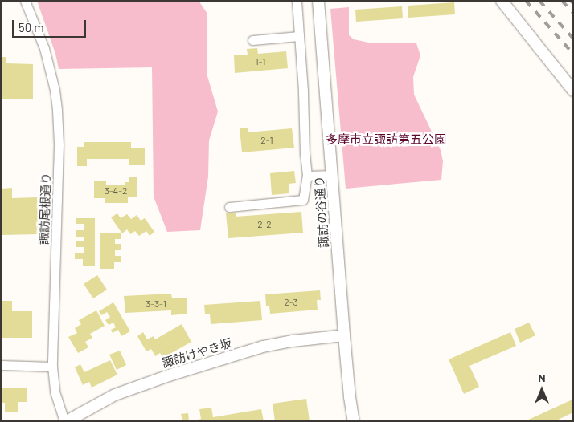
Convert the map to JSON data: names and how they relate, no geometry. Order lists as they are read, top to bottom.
{
  "streets": {
    "street": ["諏訪尾根通り", "諏訪の谷通り", "諏訪けやき坂"]
  },
  "crossings": [
    ["諏訪尾根通り", "諏訪けやき坂"],
    ["諏訪の谷通り", "諏訪けやき坂"]
  ],
  "parks": ["多摩市立諏訪第五公園"],
  "house_numbers": [
    "1-1",
    "2-1",
    "3-4-2",
    "2-2",
    "2-3",
    "3-3-1"
  ],
  "scale_bar": "50 m",
  "north": "top"
}
